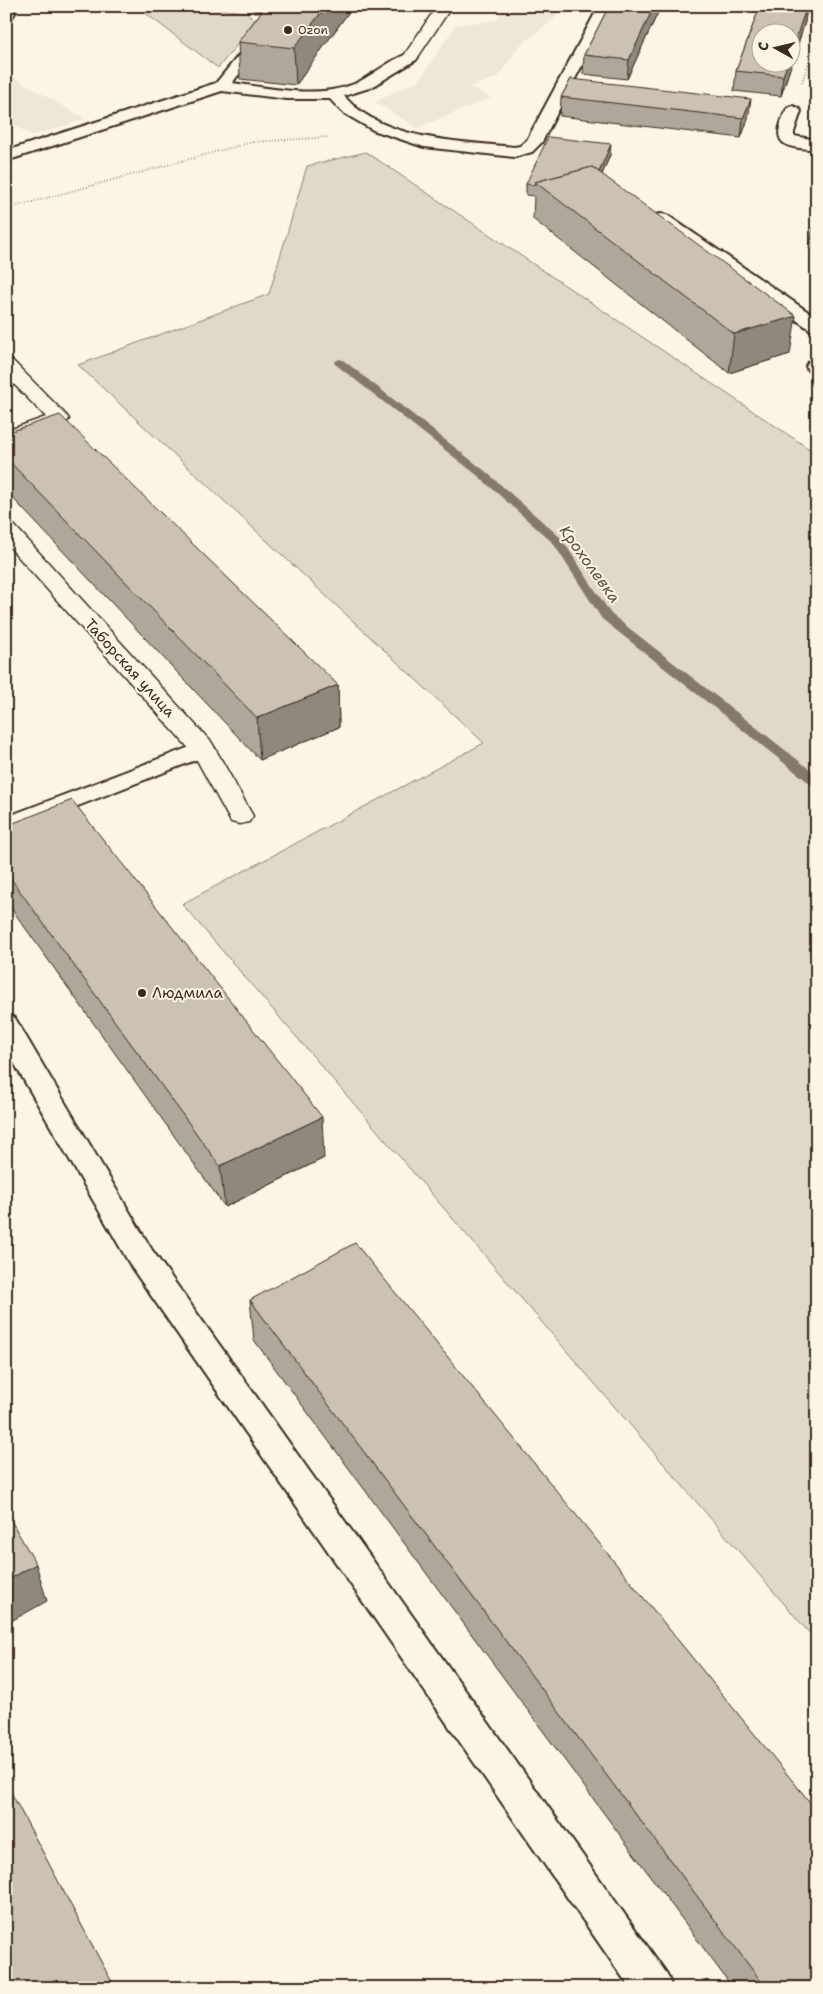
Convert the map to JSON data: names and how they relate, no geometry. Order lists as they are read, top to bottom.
{
  "streets": {
    "street": ["Таборская улица"]
  },
  "water": ["Крохолевка"],
  "places": ["Ozon", "Людмила"],
  "north": "left"
}
